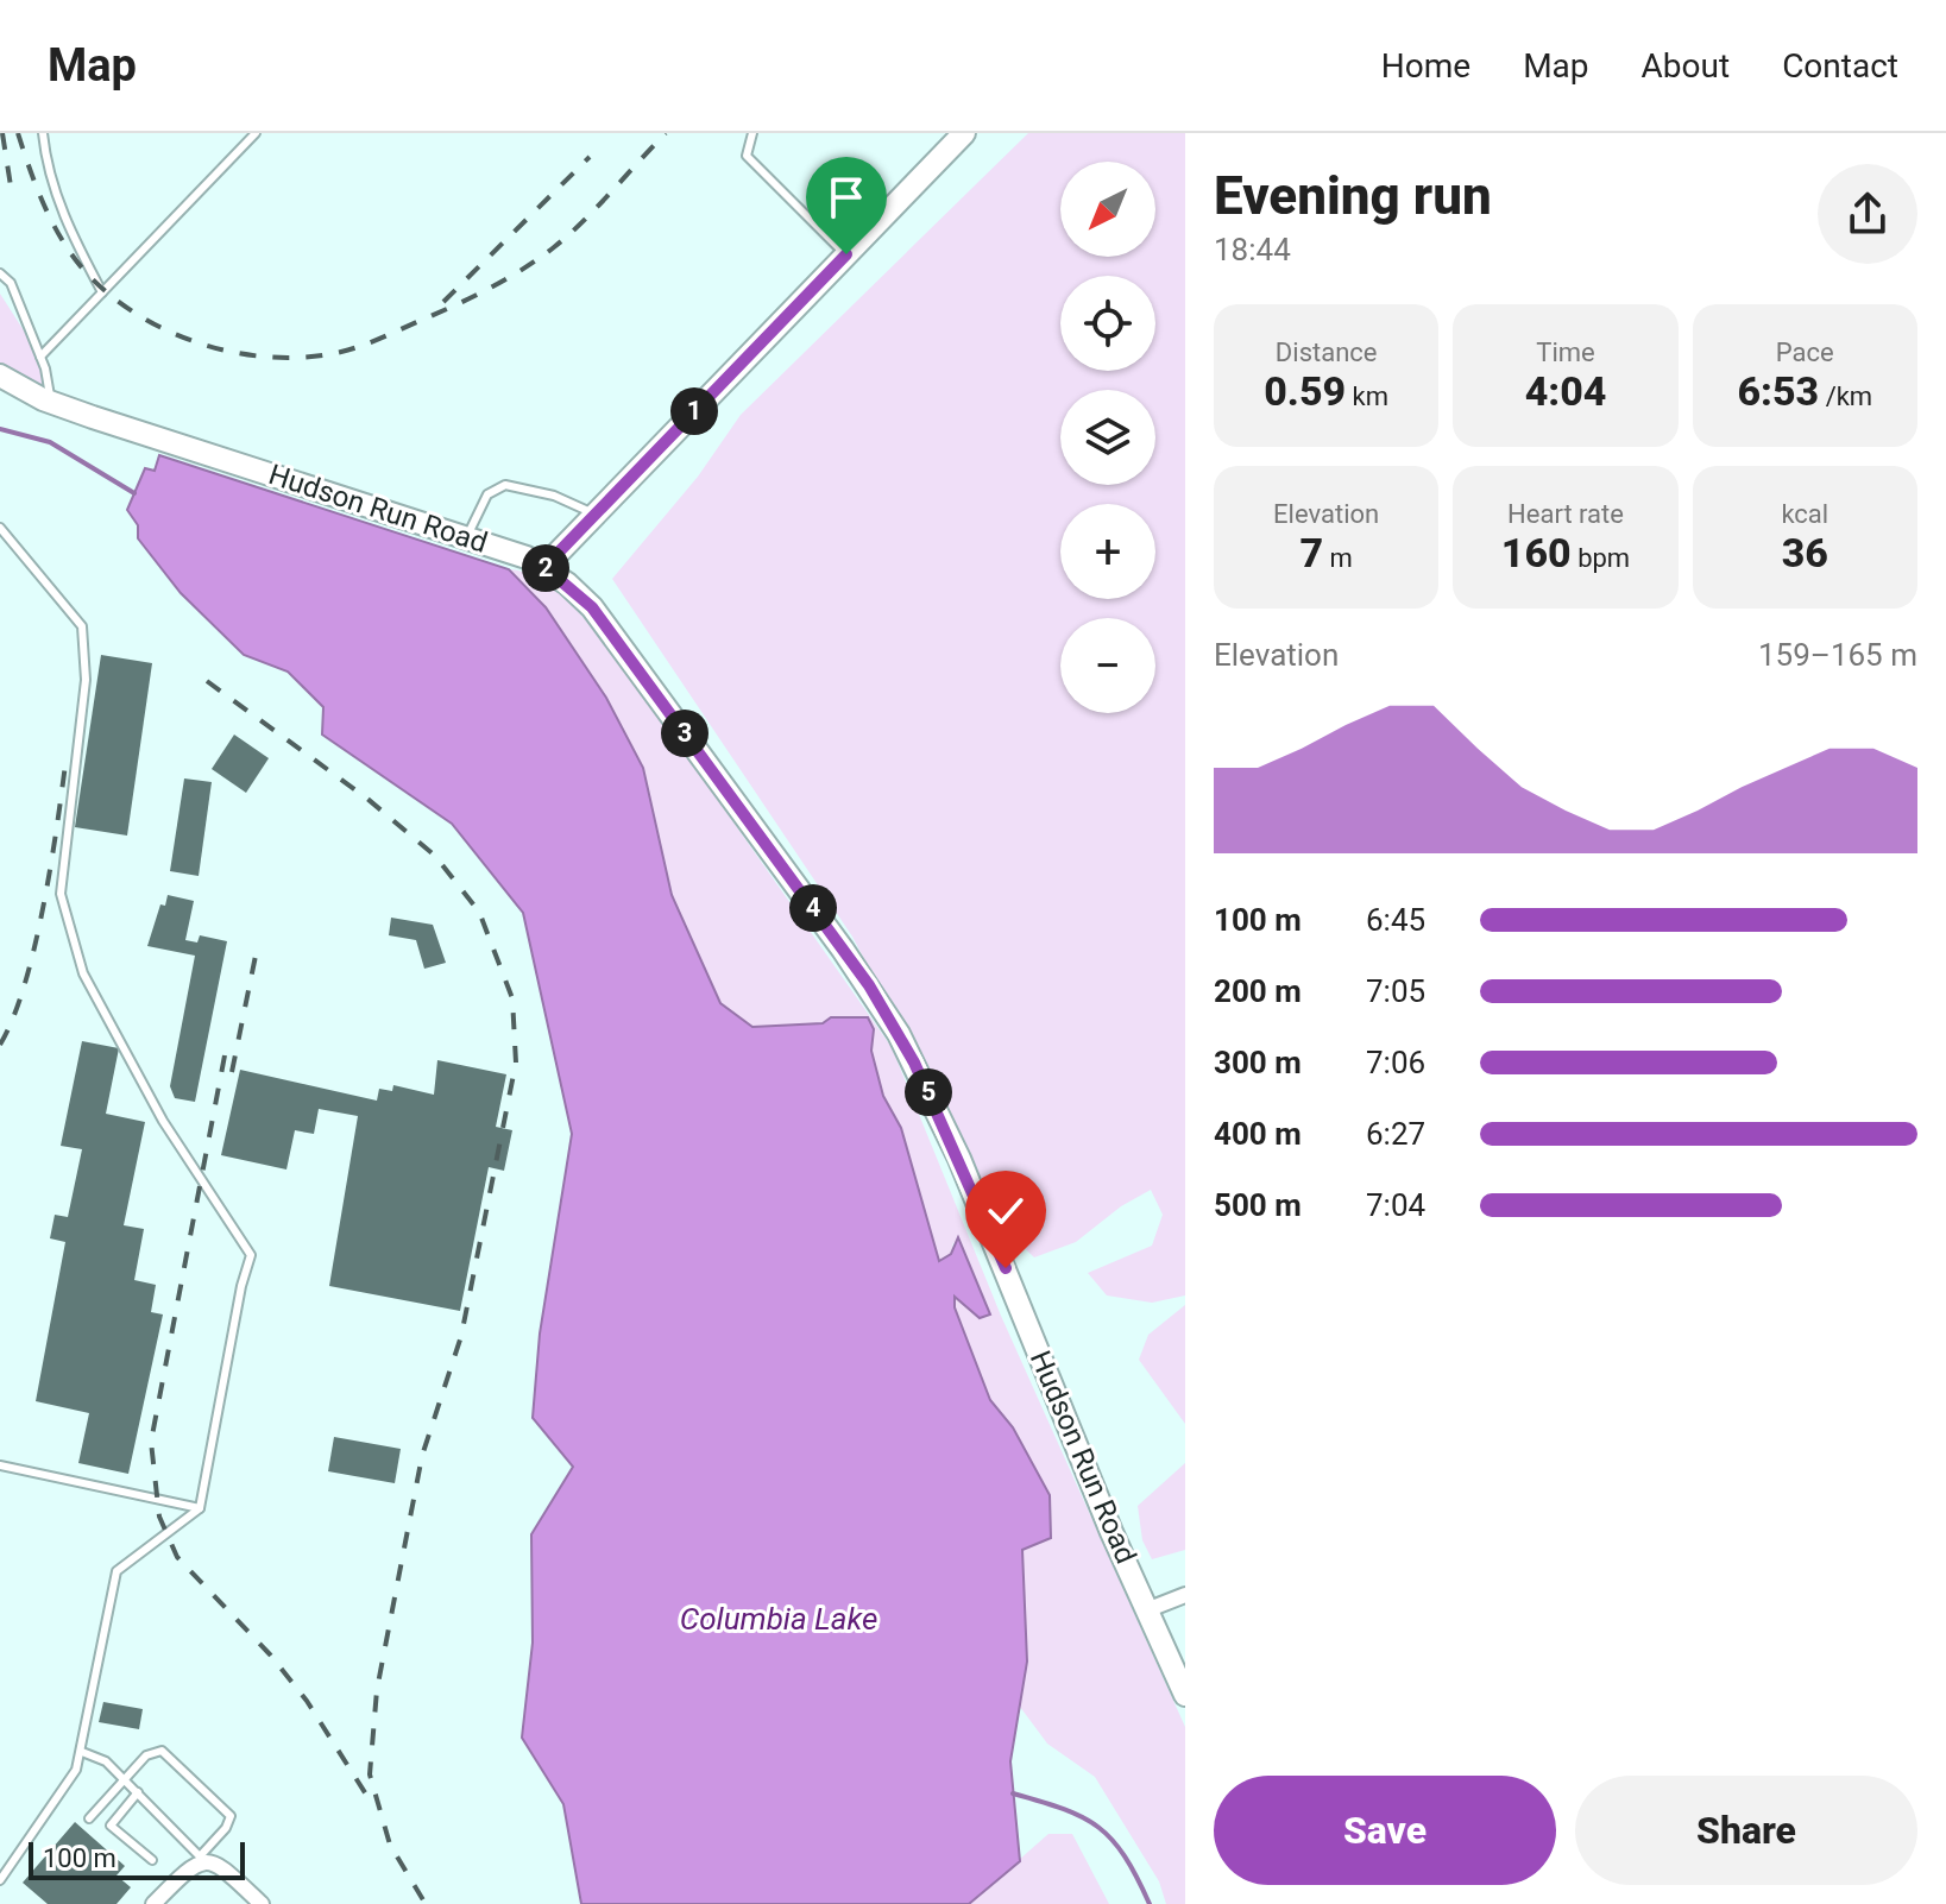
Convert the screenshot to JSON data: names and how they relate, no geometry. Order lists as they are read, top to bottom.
{
  "streets": {
    "main road": ["Hudson Run Road"]
  },
  "water": ["Columbia Lake"],
  "scale_bar": "100 m",
  "north": "bottom left",
  "page": {
    "header": "Map",
    "nav": [
      "Home",
      "Map",
      "About",
      "Contact"
    ],
    "heading": ["Evening run", "18:44"],
    "map_buttons": ["+", "−"],
    "stats": [
      ["Distance", "0.59 km"],
      ["Time", "4:04"],
      ["Pace", "6:53 /km"],
      ["Elevation", "7 m"],
      ["Heart rate", "160 bpm"],
      ["kcal", "36"]
    ],
    "pins": [
      "1",
      "2",
      "3",
      "4",
      "5"
    ],
    "chart": ["Elevation", "159–165 m"],
    "list": [
      {
        "name": "100 m",
        "note": "6:45"
      },
      {
        "name": "200 m",
        "note": "7:05"
      },
      {
        "name": "300 m",
        "note": "7:06"
      },
      {
        "name": "400 m",
        "note": "6:27"
      },
      {
        "name": "500 m",
        "note": "7:04"
      }
    ],
    "buttons": ["Save", "Share"],
    "scale": "100 m"
  }
}
